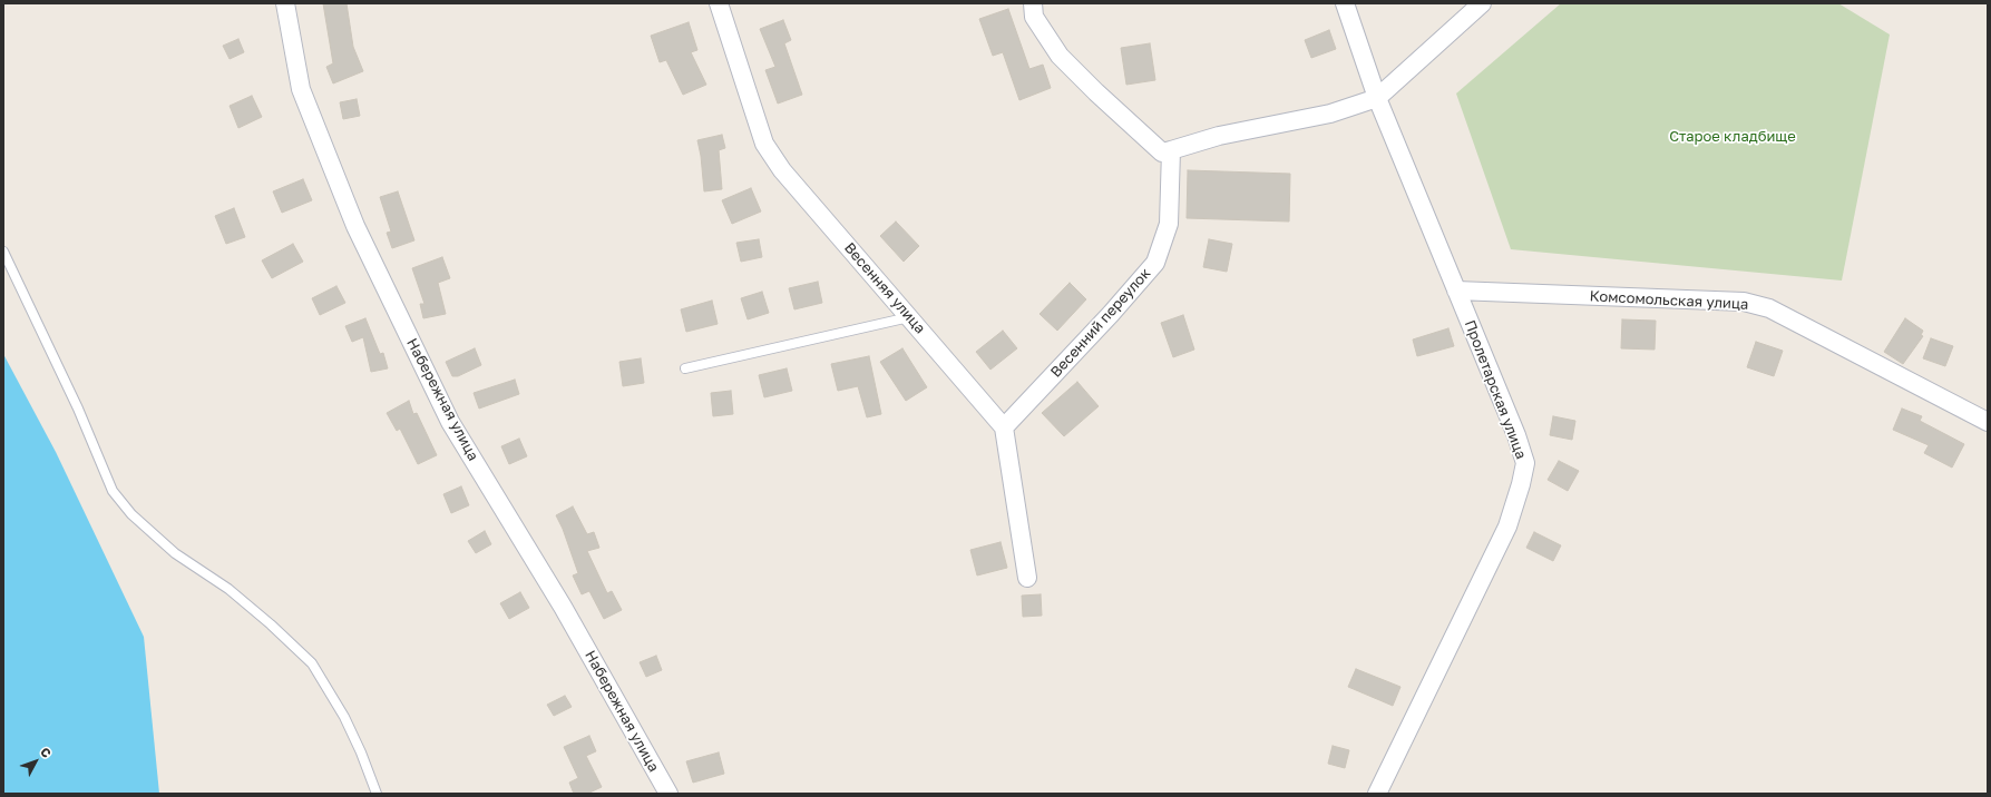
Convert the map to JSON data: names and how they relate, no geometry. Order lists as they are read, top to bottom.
{
  "streets": {
    "street": [
      "Весенняя улица",
      "Комсомольская улица",
      "Весенний переулок",
      "Пролетарская улица",
      "Набережная улица"
    ]
  },
  "crossings": [
    ["Весенняя улица", "Весенний переулок"],
    ["Комсомольская улица", "Пролетарская улица"]
  ],
  "parks": ["Старое кладбище"],
  "north": "top right"
}
